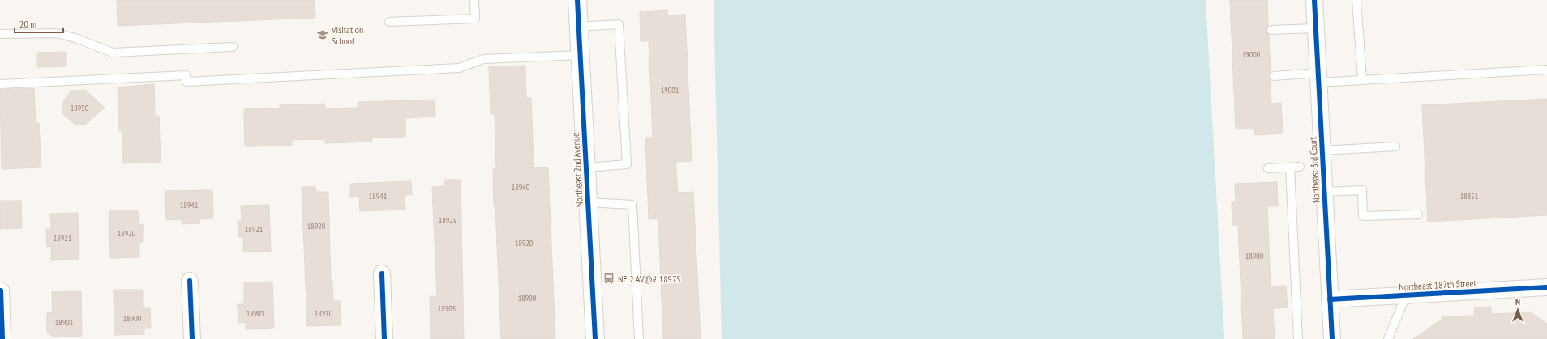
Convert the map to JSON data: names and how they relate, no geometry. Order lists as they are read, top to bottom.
{
  "streets": {
    "street": ["Northeast 2nd Avenue", "Northeast 3rd Court", "Northeast 187th Street"]
  },
  "crossings": [
    ["Northeast 3rd Court", "Northeast 187th Street"]
  ],
  "places": {
    "school or university": ["Visitation School"],
    "bus stop": ["NE 2 AV@# 18975"]
  },
  "house_numbers": [
    "19000",
    "19001",
    "18950",
    "18940",
    "18941",
    "18851",
    "18941",
    "18925",
    "18920",
    "18921",
    "18920",
    "18921",
    "18920",
    "18900",
    "18900",
    "18905",
    "18901",
    "18910",
    "18900",
    "18901"
  ],
  "scale_bar": "20 m",
  "north": "top"
}
